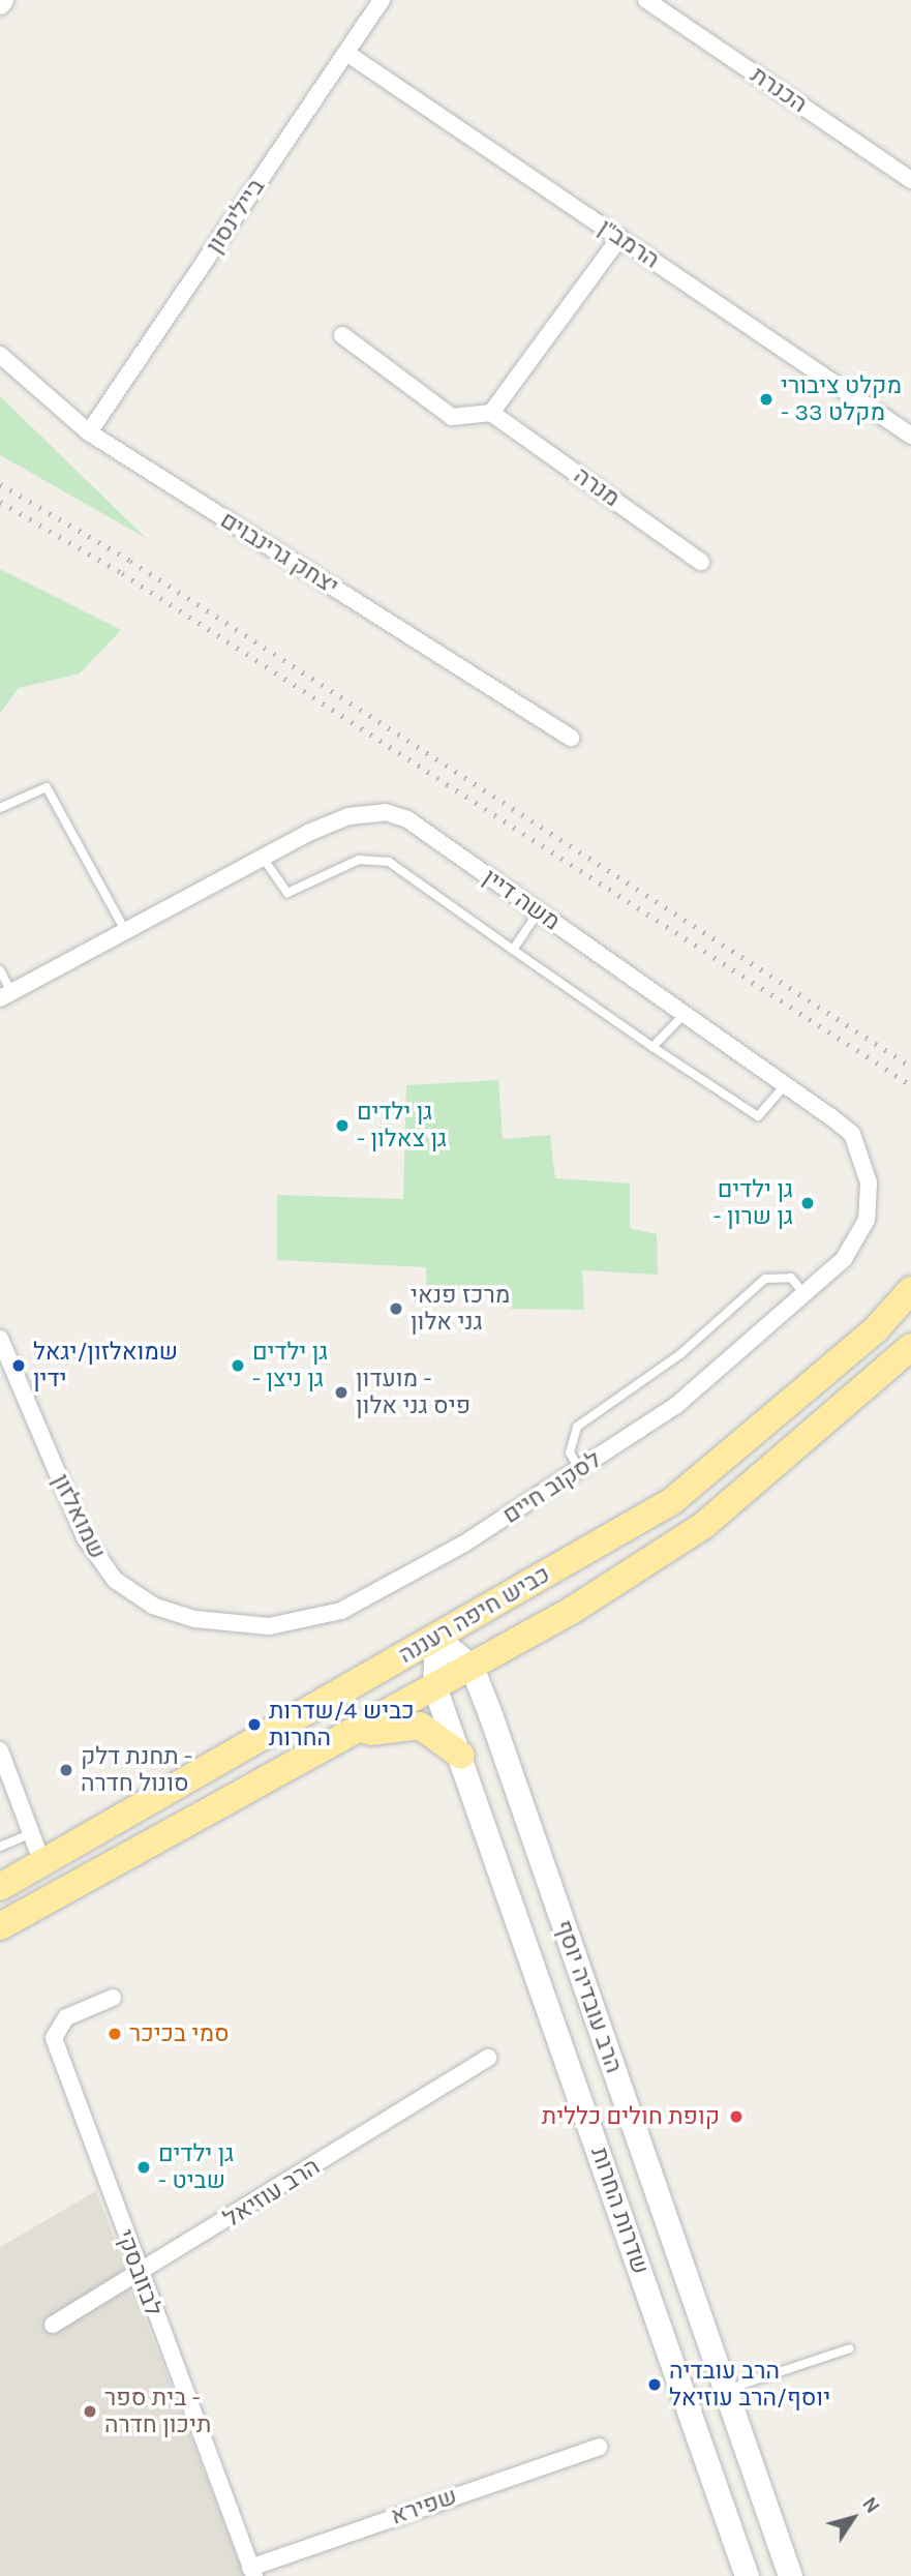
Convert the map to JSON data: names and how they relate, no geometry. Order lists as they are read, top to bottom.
{
  "streets": {
    "highway": ["כביש חיפה רעננה"],
    "main road": ["הרב עובדיה יוסף", "שדרות החרות"],
    "street": [
      "הכנרת",
      "ביילינסון",
      "הרמב\"ן",
      "מנרה",
      "יצחק גרינבוים",
      "משה דיין",
      "לסקוב חיים",
      "שמואלזון",
      "הרב עוזיאל",
      "לבזובסקי",
      "שפירא"
    ]
  },
  "crossings": [
    ["ביילינסון", "הרמב\"ן"],
    ["ביילינסון", "יצחק גרינבוים"],
    ["משה דיין", "לסקוב חיים"],
    ["לסקוב חיים", "שמואלזון"],
    ["כביש חיפה רעננה", "הרב עובדיה יוסף"],
    ["כביש חיפה רעננה", "שדרות החרות"],
    ["הרב עוזיאל", "לבזובסקי"],
    ["לבזובסקי", "שפירא"]
  ],
  "places": [
    "מקלט ציבורי - מקלט 33",
    "גן ילדים - גן צאלון",
    "גן ילדים - גן שרון",
    "מרכז פנאי גני אלון",
    "שמואלזון/יגאל ידין",
    "גן ילדים - גן ניצן",
    "מועדון - פיס גני אלון",
    "כביש 4/שדרות החרות",
    "תחנת דלק - סונול חדרה",
    "סמי בכיכר",
    "קופת חולים כללית",
    "גן ילדים - שביט",
    "הרב עובדיה יוסף/הרב עוזיאל",
    "בית ספר - תיכון חדרה"
  ],
  "north": "top right"
}
